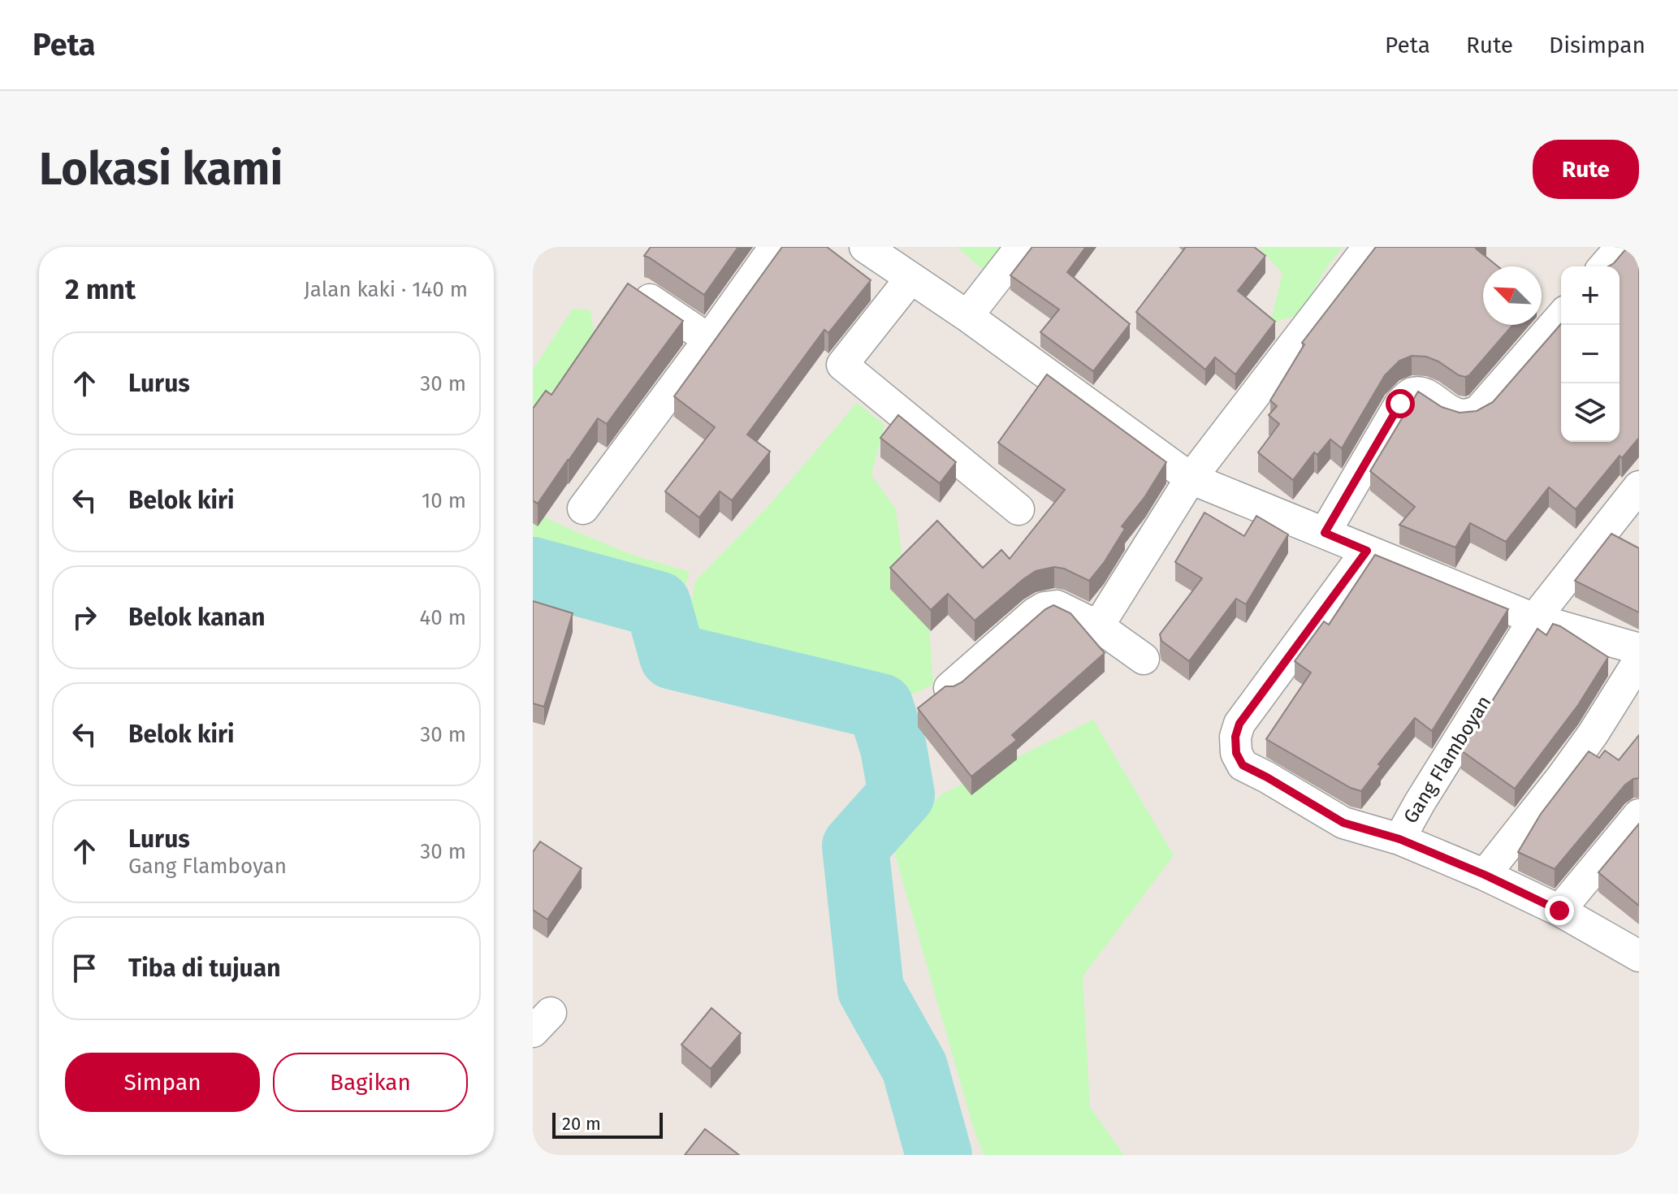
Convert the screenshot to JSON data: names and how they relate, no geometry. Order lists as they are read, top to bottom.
{
  "streets": {
    "street": ["Gang Flamboyan"]
  },
  "scale_bar": "20 m",
  "north": "top left",
  "page": {
    "header": "Peta",
    "nav": ["Peta", "Rute", "Disimpan"],
    "buttons": [
      "Rute",
      ["Simpan", "Bagikan"]
    ],
    "title": "Lokasi kami",
    "heading": ["2 mnt", "Jalan kaki · 140 m"],
    "map_buttons": ["+", "−"],
    "list": [
      ["Lurus", "30 m"],
      ["Belok kiri", "10 m"],
      ["Belok kanan", "40 m"],
      ["Belok kiri", "30 m"],
      ["Lurus", "Gang Flamboyan", "30 m"],
      "Tiba di tujuan"
    ],
    "scale": "20 m"
  }
}
